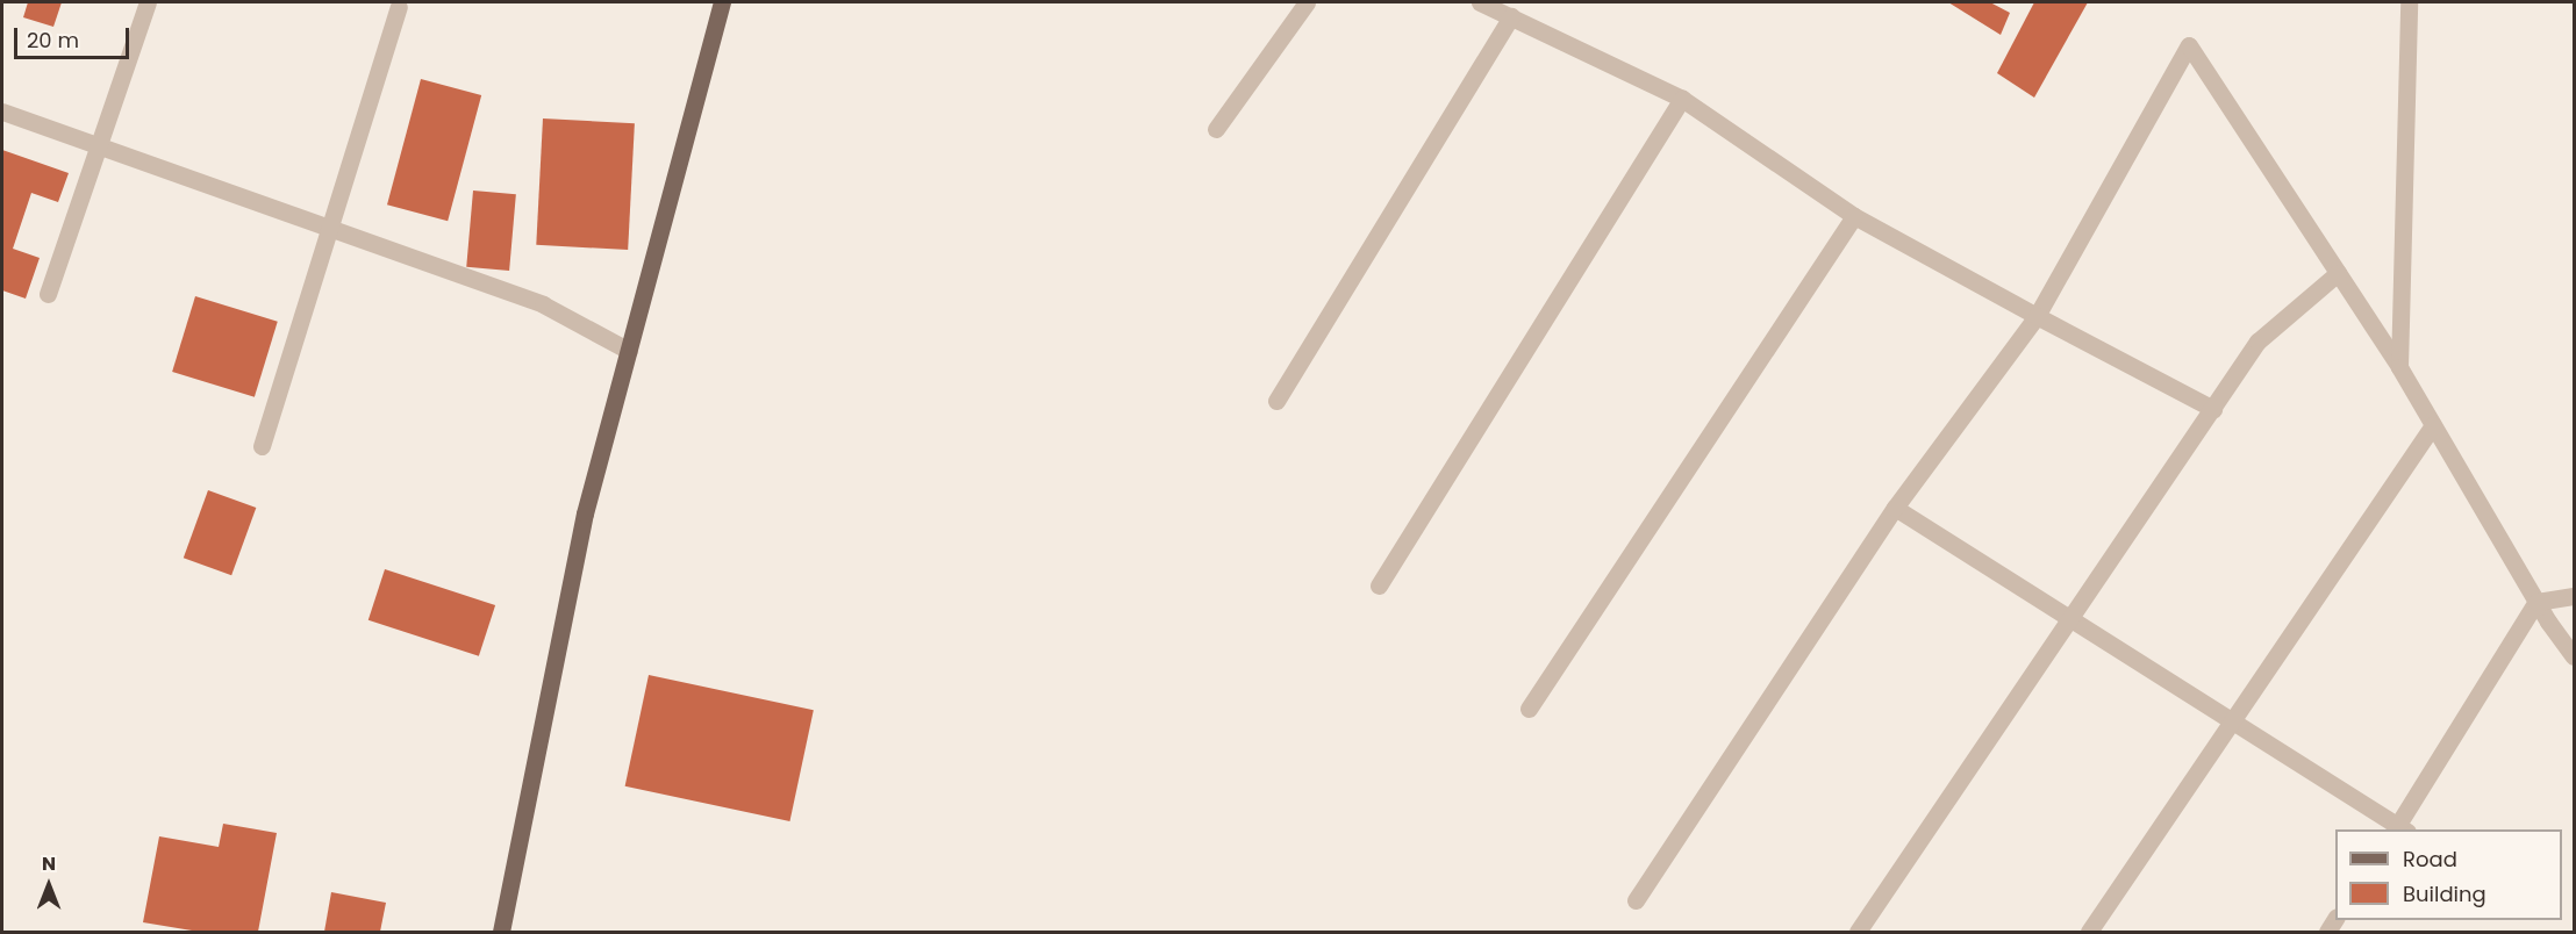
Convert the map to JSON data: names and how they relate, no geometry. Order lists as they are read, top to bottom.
{
  "legend": ["Road", "Building"],
  "scale_bar": "20 m",
  "north": "top"
}
